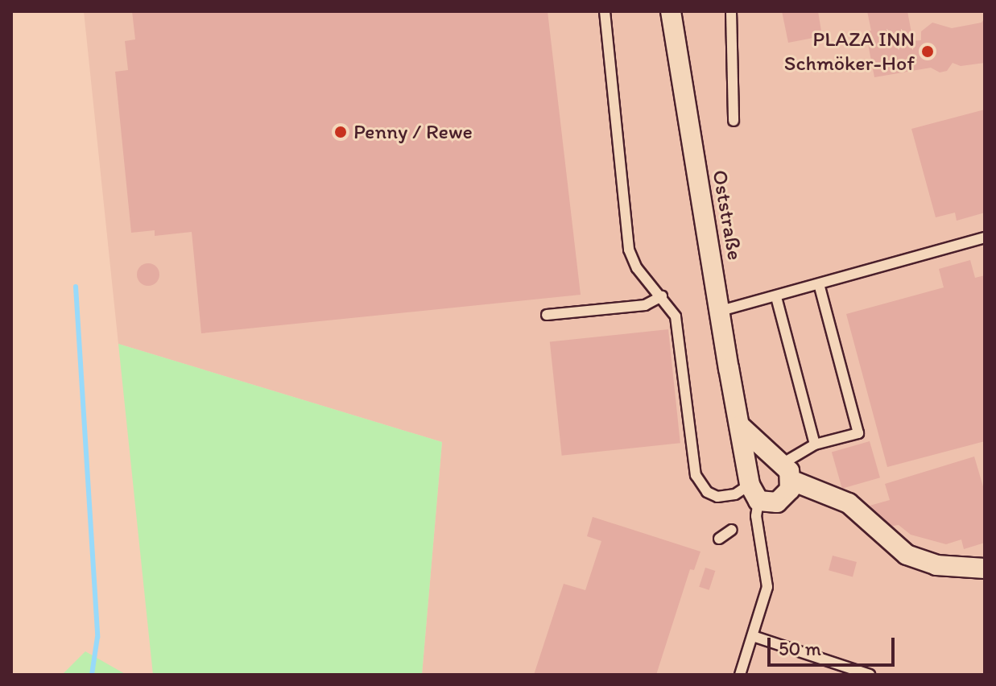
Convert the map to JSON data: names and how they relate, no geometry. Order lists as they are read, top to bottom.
{
  "streets": {
    "street": ["Oststraße"]
  },
  "places": ["PLAZA INN Schmöker-Hof", "Penny / Rewe"],
  "scale_bar": "50 m"
}
